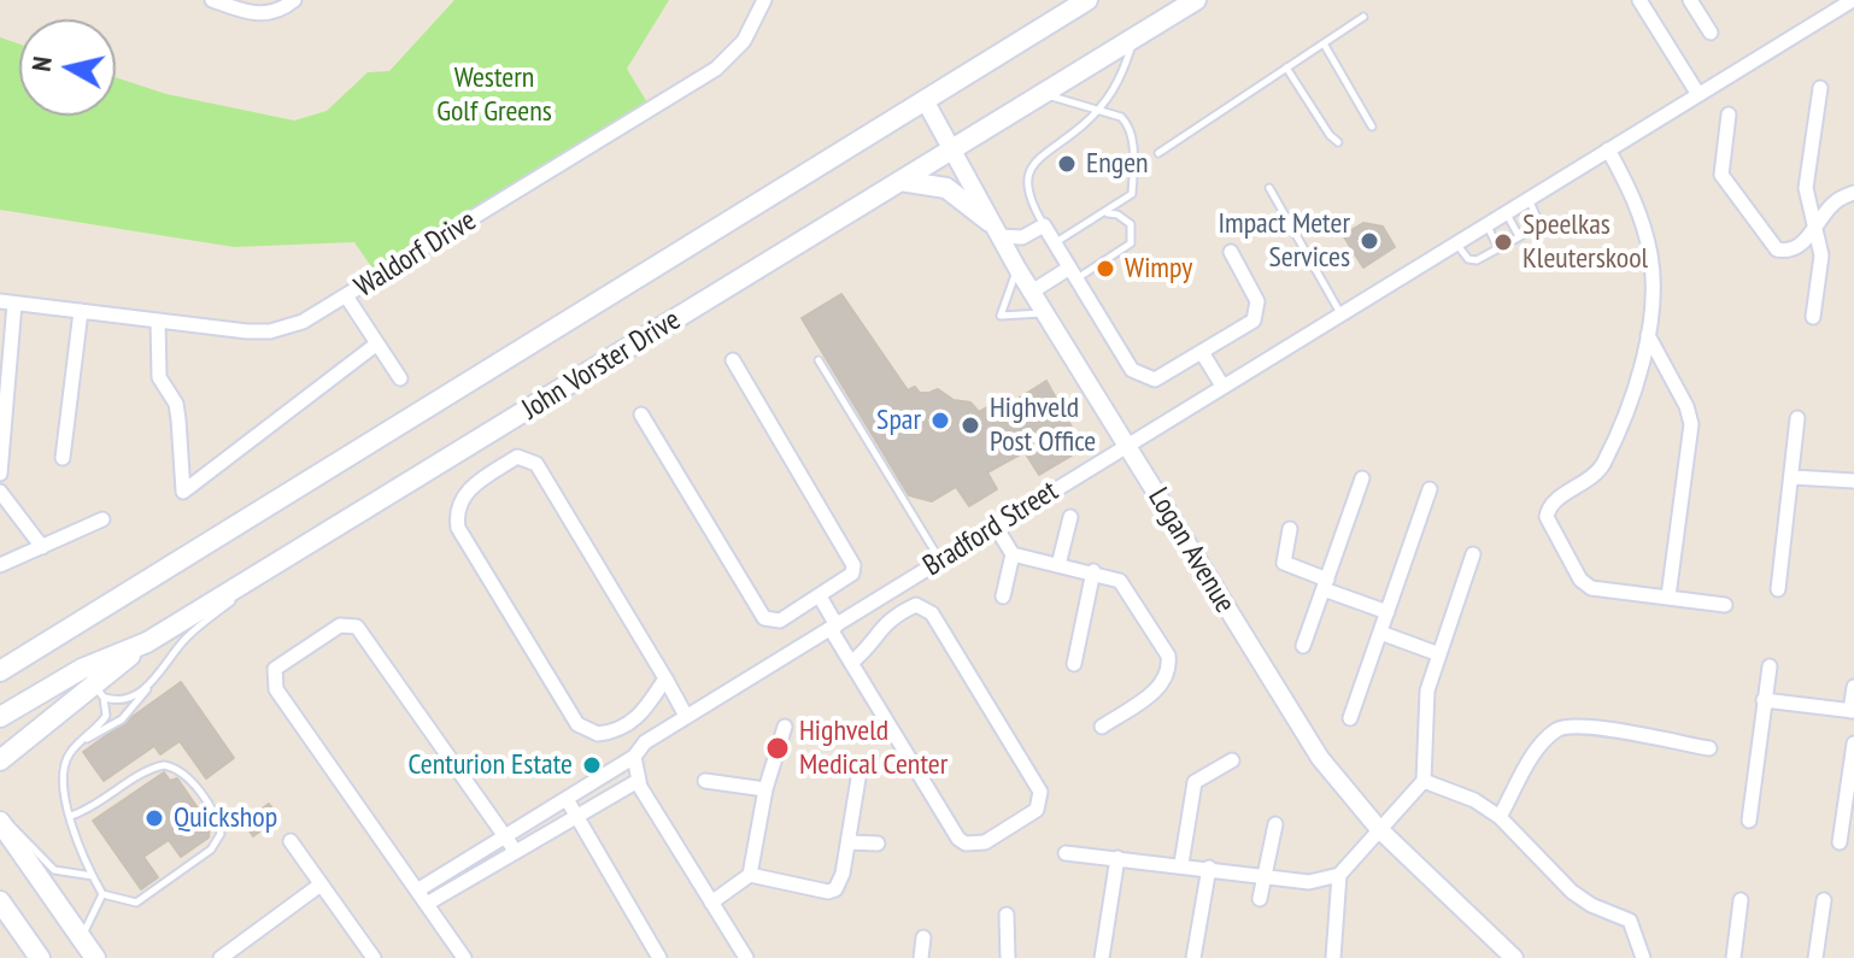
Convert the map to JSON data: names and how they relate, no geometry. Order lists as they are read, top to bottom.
{
  "streets": {
    "main road": ["John Vorster Drive"],
    "street": ["Waldorf Drive", "Bradford Street", "Logan Avenue"]
  },
  "crossings": [
    ["John Vorster Drive", "Logan Avenue"],
    ["Bradford Street", "Logan Avenue"]
  ],
  "parks": ["Western Golf Greens"],
  "places": [
    "Engen",
    "Impact Meter Services",
    "Speelkas Kleuterskool",
    "Wimpy",
    "Spar",
    "Highveld Post Office",
    "Highveld Medical Center",
    "Centurion Estate",
    "Quickshop"
  ],
  "north": "left"
}
